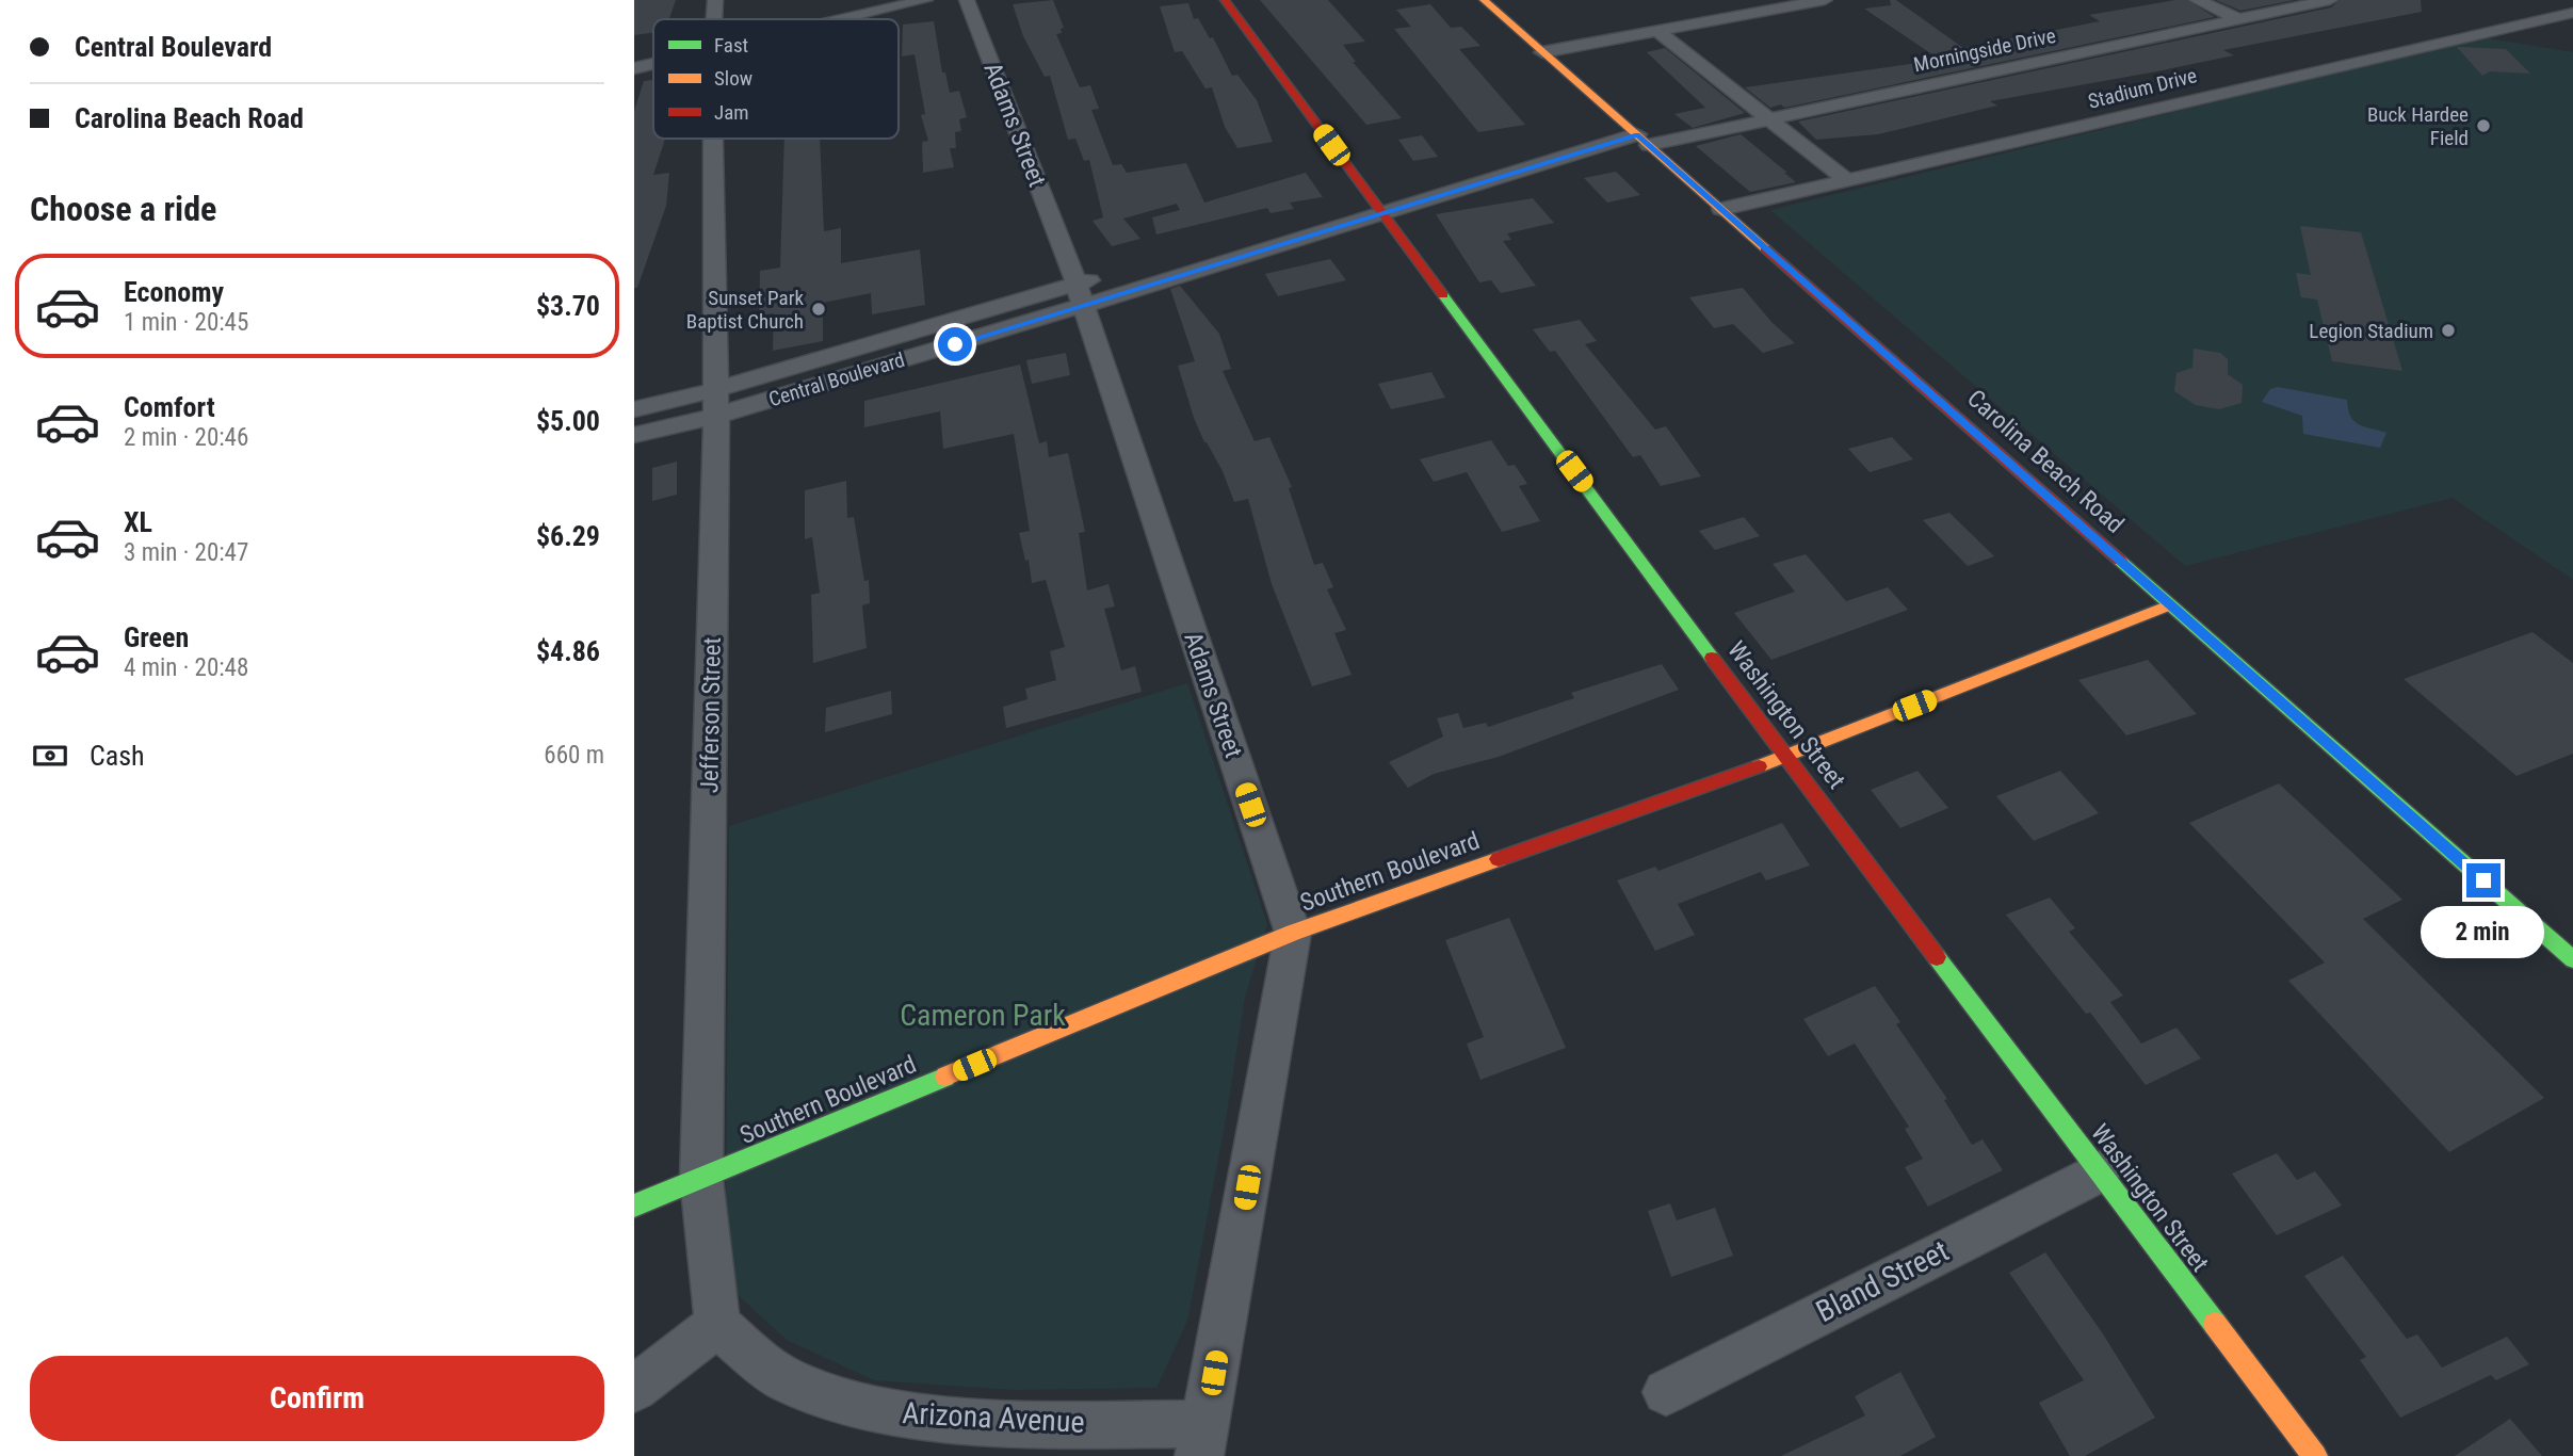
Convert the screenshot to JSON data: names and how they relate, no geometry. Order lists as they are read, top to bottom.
{
  "streets": {
    "main road": ["Carolina Beach Road", "Washington Street", "Southern Boulevard"],
    "street": [
      "Morningside Drive",
      "Stadium Drive",
      "Adams Street",
      "Central Boulevard",
      "Jefferson Street",
      "Bland Street",
      "Arizona Avenue"
    ]
  },
  "crossings": [
    ["Morningside Drive", "Central Boulevard"],
    ["Morningside Drive", "Carolina Beach Road"],
    ["Stadium Drive", "Carolina Beach Road"],
    ["Adams Street", "Central Boulevard"],
    ["Adams Street", "Southern Boulevard"],
    ["Adams Street", "Arizona Avenue"],
    ["Central Boulevard", "Carolina Beach Road"],
    ["Central Boulevard", "Jefferson Street"],
    ["Central Boulevard", "Washington Street"],
    ["Carolina Beach Road", "Southern Boulevard"],
    ["Jefferson Street", "Southern Boulevard"],
    ["Jefferson Street", "Arizona Avenue"],
    ["Washington Street", "Southern Boulevard"],
    ["Washington Street", "Bland Street"]
  ],
  "parks": ["Cameron Park"],
  "places": ["Buck Hardee Field", "Sunset Park Baptist Church", "Legion Stadium"],
  "legend": ["Fast", "Slow", "Jam"],
  "page": {
    "banner": ["Central Boulevard", "Carolina Beach Road"],
    "heading": "Choose a ride",
    "list": [
      {
        "name": "Economy",
        "note": "1 min · 20:45",
        "value": "$3.70"
      },
      {
        "name": "Comfort",
        "note": "2 min · 20:46",
        "value": "$5.00"
      },
      {
        "name": "XL",
        "note": "3 min · 20:47",
        "value": "$6.29"
      },
      {
        "name": "Green",
        "note": "4 min · 20:48",
        "value": "$4.86"
      }
    ],
    "pay": ["Cash", "660 m"],
    "bubble": "2 min",
    "buttons": "Confirm"
  }
}
